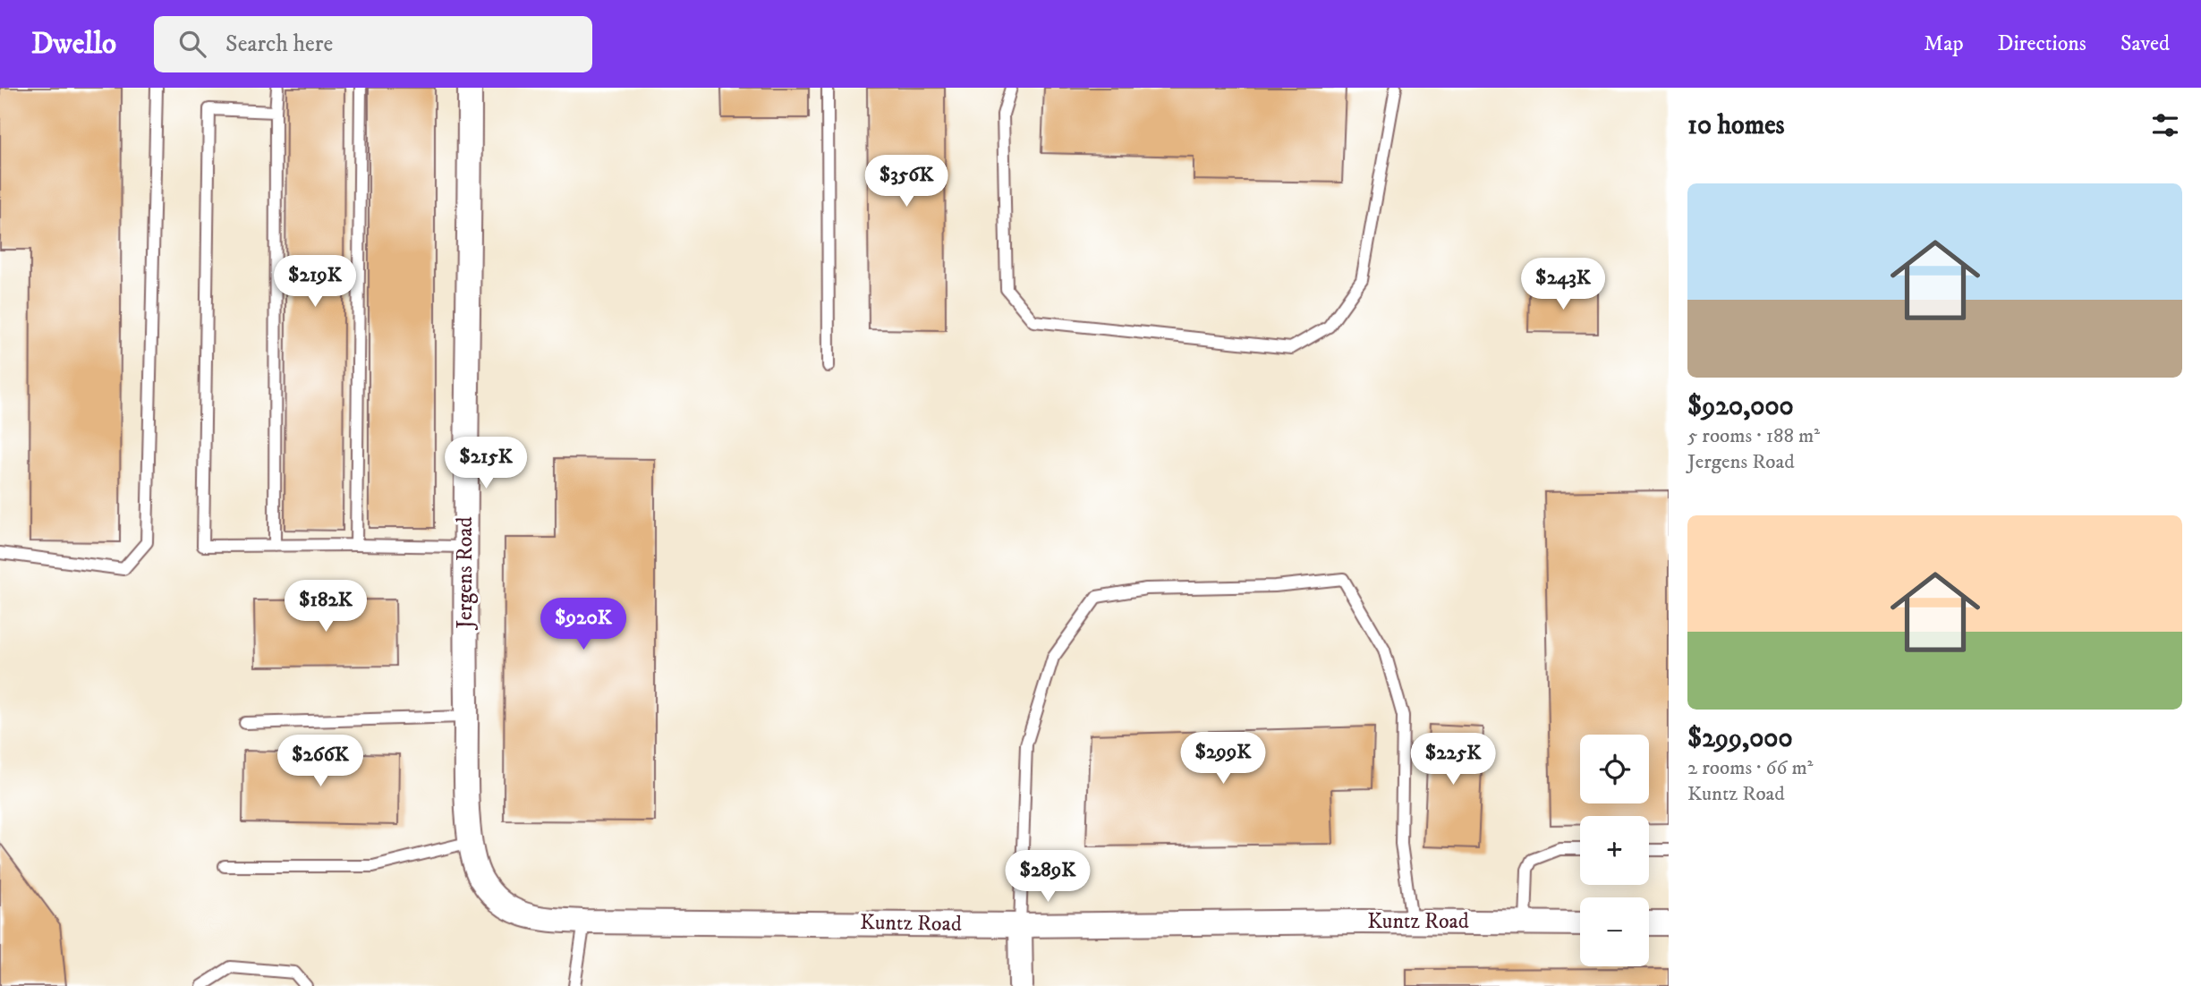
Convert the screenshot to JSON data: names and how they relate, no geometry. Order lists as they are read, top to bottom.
{
  "streets": {
    "street": ["Jergens Road", "Kuntz Road"]
  },
  "crossings": [
    ["Jergens Road", "Kuntz Road"]
  ],
  "page": {
    "header": "Dwello",
    "search": "Search here",
    "nav": ["Map", "Directions", "Saved"],
    "heading": "10 homes",
    "price": [
      "$356K",
      "$219K",
      "$243K",
      "$215K",
      "$182K",
      "$920K",
      "$299K",
      "$225K",
      "$266K",
      "$289K"
    ],
    "list": [
      {
        "name": "$920,000",
        "note": "5 rooms · 188 m² · Jergens Road"
      },
      {
        "name": "$299,000",
        "note": "2 rooms · 66 m² · Kuntz Road"
      }
    ],
    "map_buttons": ["+", "−"]
  }
}
